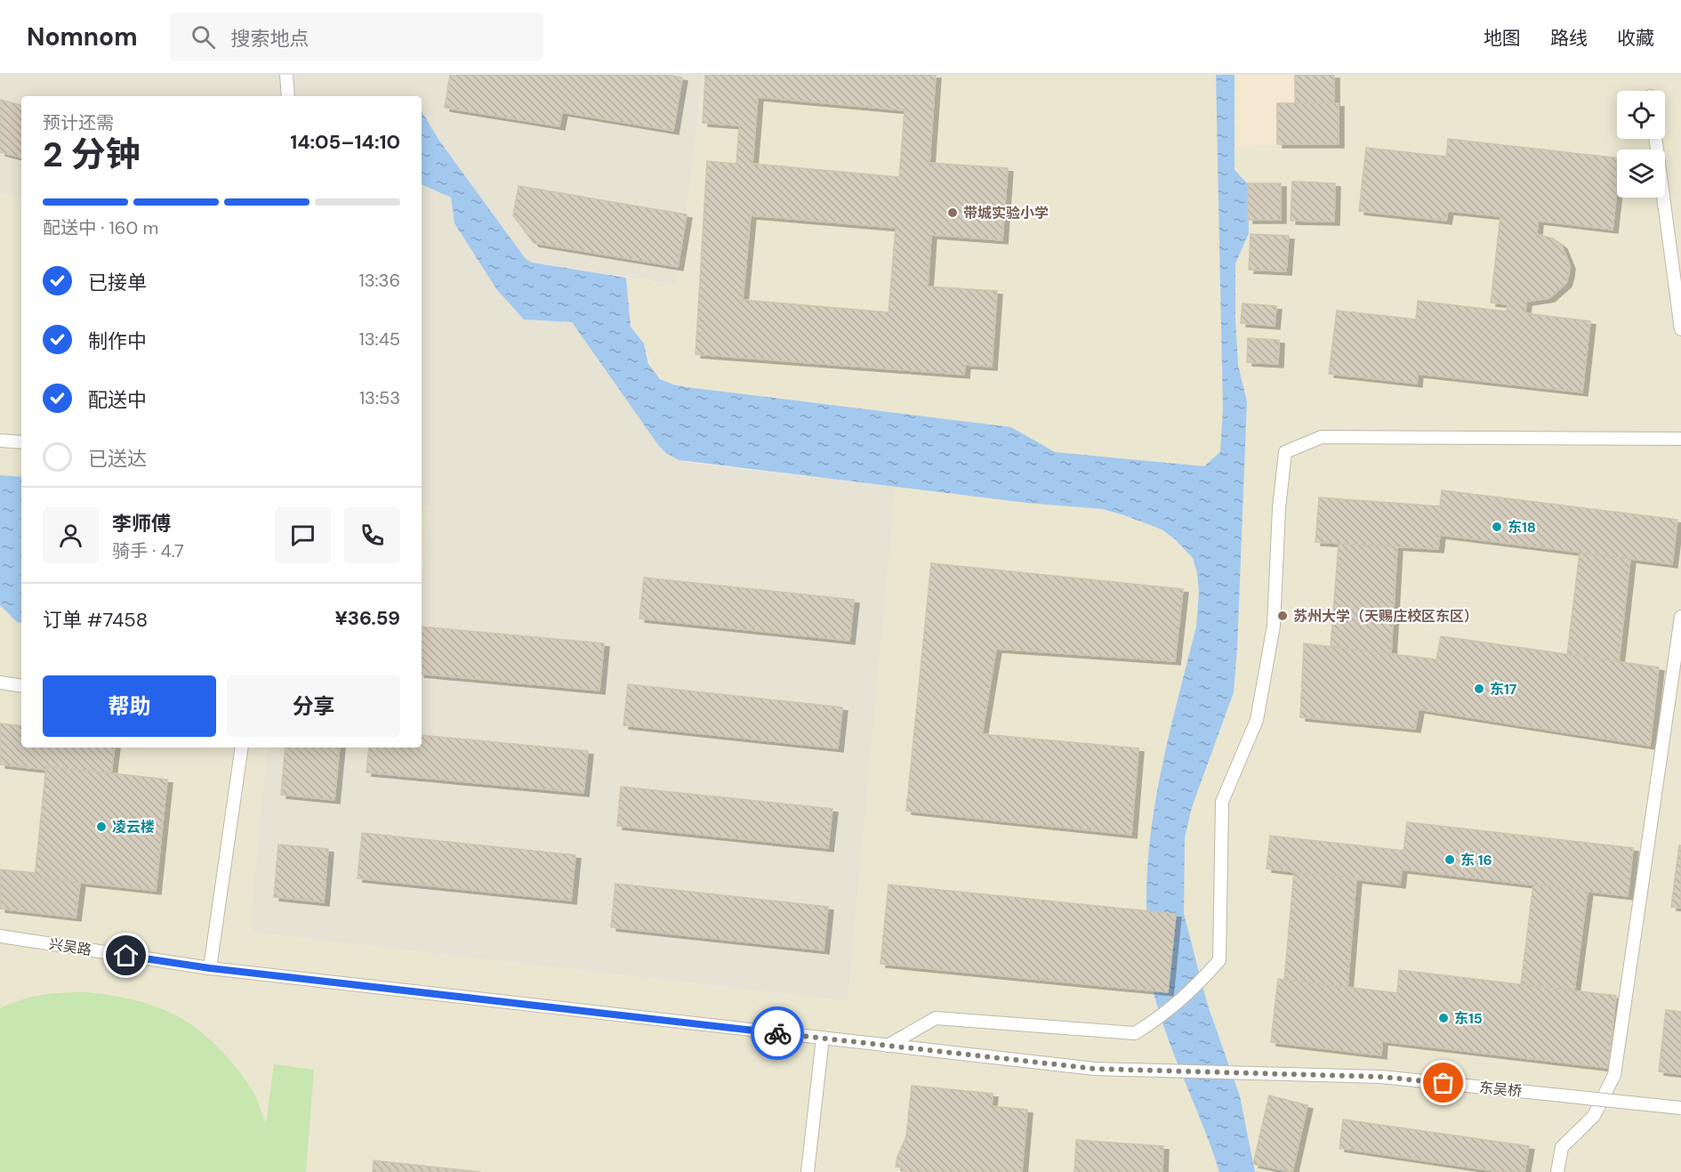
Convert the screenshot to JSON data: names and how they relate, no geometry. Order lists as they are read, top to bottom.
{
  "streets": {
    "lane": ["兴吴路", "东吴桥"]
  },
  "crossings": [
    ["兴吴路", "东吴桥"]
  ],
  "places": [
    "带城实验小学",
    "东18",
    "苏州大学（天赐庄校区东区）",
    "东17",
    "凌云楼",
    "东 16",
    "东15"
  ],
  "page": {
    "header": "Nomnom",
    "search": "搜索地点",
    "nav": ["地图", "路线", "收藏"],
    "heading": ["2 分钟", "预计还需", "14:05–14:10"],
    "panel": [
      "李师傅",
      "骑手 · 4.7",
      "订单 #7458",
      "¥36.59"
    ],
    "bar": "配送中 · 160 m",
    "list": [
      ["已接单", "13:36"],
      ["制作中", "13:45"],
      ["配送中", "13:53"],
      "已送达"
    ],
    "buttons": ["帮助", "分享"]
  }
}
